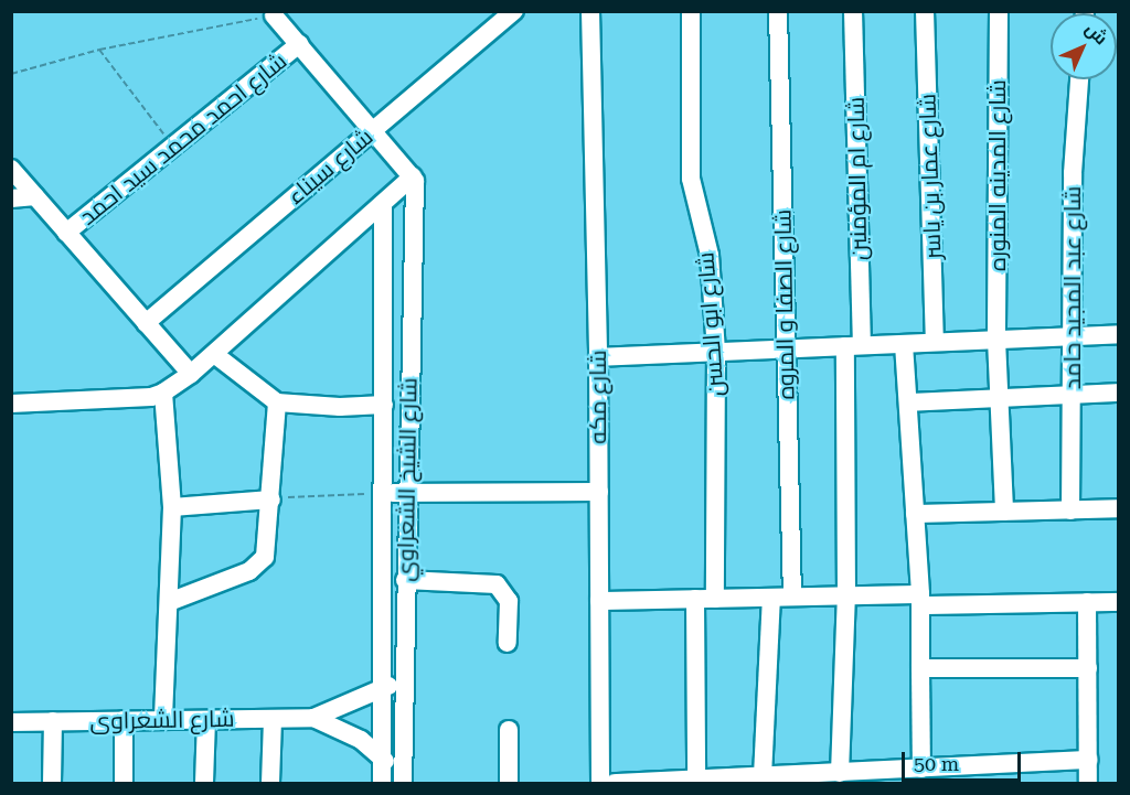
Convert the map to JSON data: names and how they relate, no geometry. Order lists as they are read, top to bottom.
{
  "streets": {
    "street": [
      "شارع احمد محمد سيد احمد",
      "شارع سيناء",
      "شارع المدينه المنوره",
      "شارع عمار بن ياسر",
      "شارع ام المؤمنين",
      "شارع عبد المجيد حامد",
      "شارع الصفا و المروه",
      "شارع ابو الحسن",
      "شارع مكه",
      "شارع الشيخ الشعراوي",
      "شارع الشعراوى"
    ]
  },
  "crossings": [
    ["شارع الشيخ الشعراوي", "شارع الشعراوى"]
  ],
  "scale_bar": "50 m",
  "north": "top right"
}
